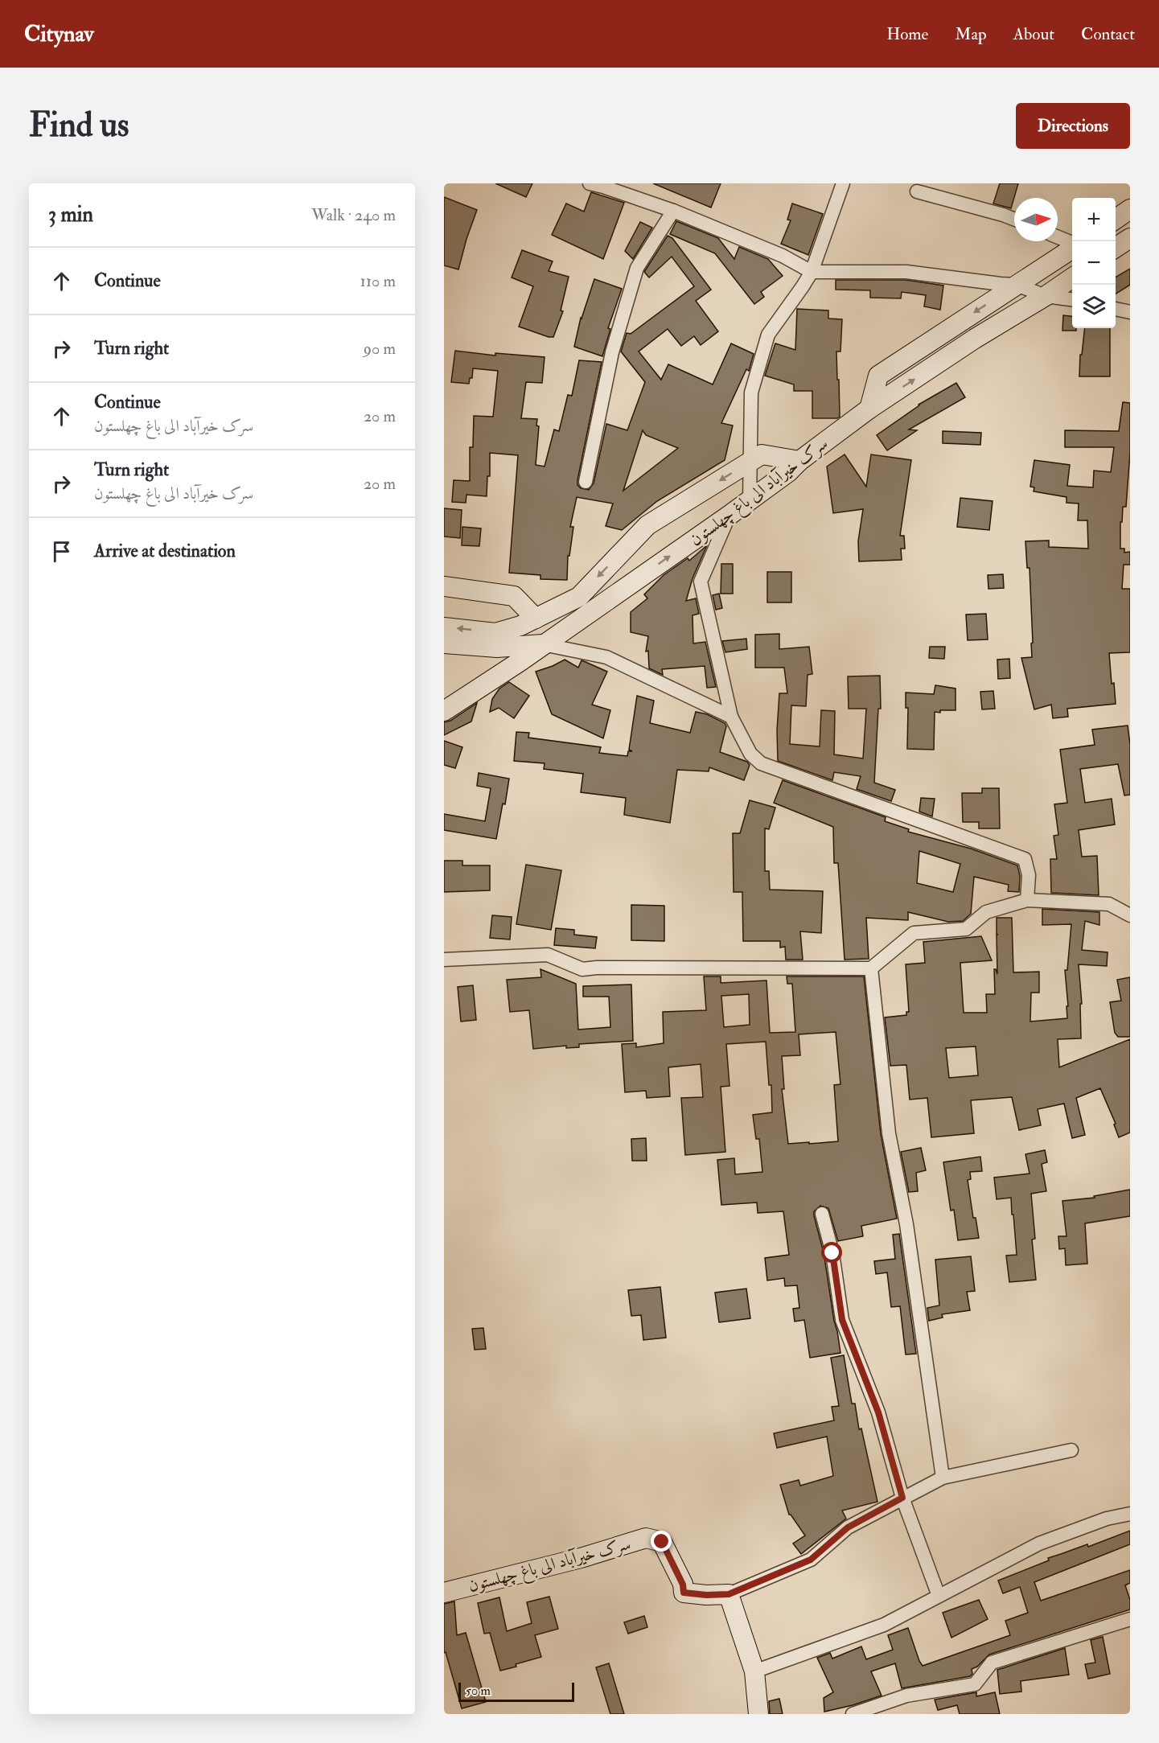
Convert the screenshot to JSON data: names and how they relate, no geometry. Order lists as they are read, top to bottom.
{
  "streets": {
    "main road": ["سرک خیرآباد الی باغ چهلستون"]
  },
  "scale_bar": "50 m",
  "north": "right",
  "page": {
    "header": "Citynav",
    "nav": [
      "Home",
      "Map",
      "About",
      "Contact"
    ],
    "buttons": "Directions",
    "title": "Find us",
    "heading": ["3 min", "Walk · 240 m"],
    "map_buttons": ["+", "−"],
    "list": [
      ["Continue", "110 m"],
      ["Turn right", "90 m"],
      ["Continue", "سرک خیرآباد الی باغ چهلستون", "20 m"],
      ["Turn right", "سرک خیرآباد الی باغ چهلستون", "20 m"],
      "Arrive at destination"
    ],
    "scale": "50 m"
  }
}
